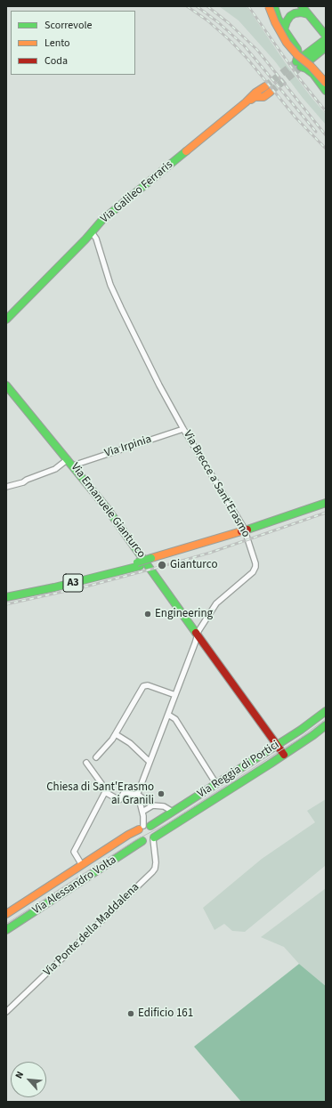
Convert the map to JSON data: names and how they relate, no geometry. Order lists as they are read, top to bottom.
{
  "streets": {
    "main road": [
      "Via Galileo Ferraris",
      "Via Emanuele Gianturco",
      "A3",
      "Via Reggia di Portici",
      "Via Alessandro Volta"
    ],
    "street": ["Via Irpinia", "Via Brecce a Sant'Erasmo", "Via Ponte della Maddalena"]
  },
  "crossings": [
    ["Via Galileo Ferraris", "Via Brecce a Sant'Erasmo"],
    ["Via Irpinia", "Via Brecce a Sant'Erasmo"],
    ["Via Irpinia", "Via Emanuele Gianturco"],
    ["Via Brecce a Sant'Erasmo", "Via Emanuele Gianturco"],
    ["Via Emanuele Gianturco", "Via Reggia di Portici"],
    ["Via Reggia di Portici", "Via Alessandro Volta"],
    ["Via Reggia di Portici", "Via Ponte della Maddalena"],
    ["Via Alessandro Volta", "Via Ponte della Maddalena"]
  ],
  "places": [
    "Gianturco",
    "Engineering",
    "Chiesa di Sant'Erasmo ai Granili",
    "Edificio 161"
  ],
  "legend": ["Scorrevole", "Lento", "Coda"],
  "north": "top left"
}
